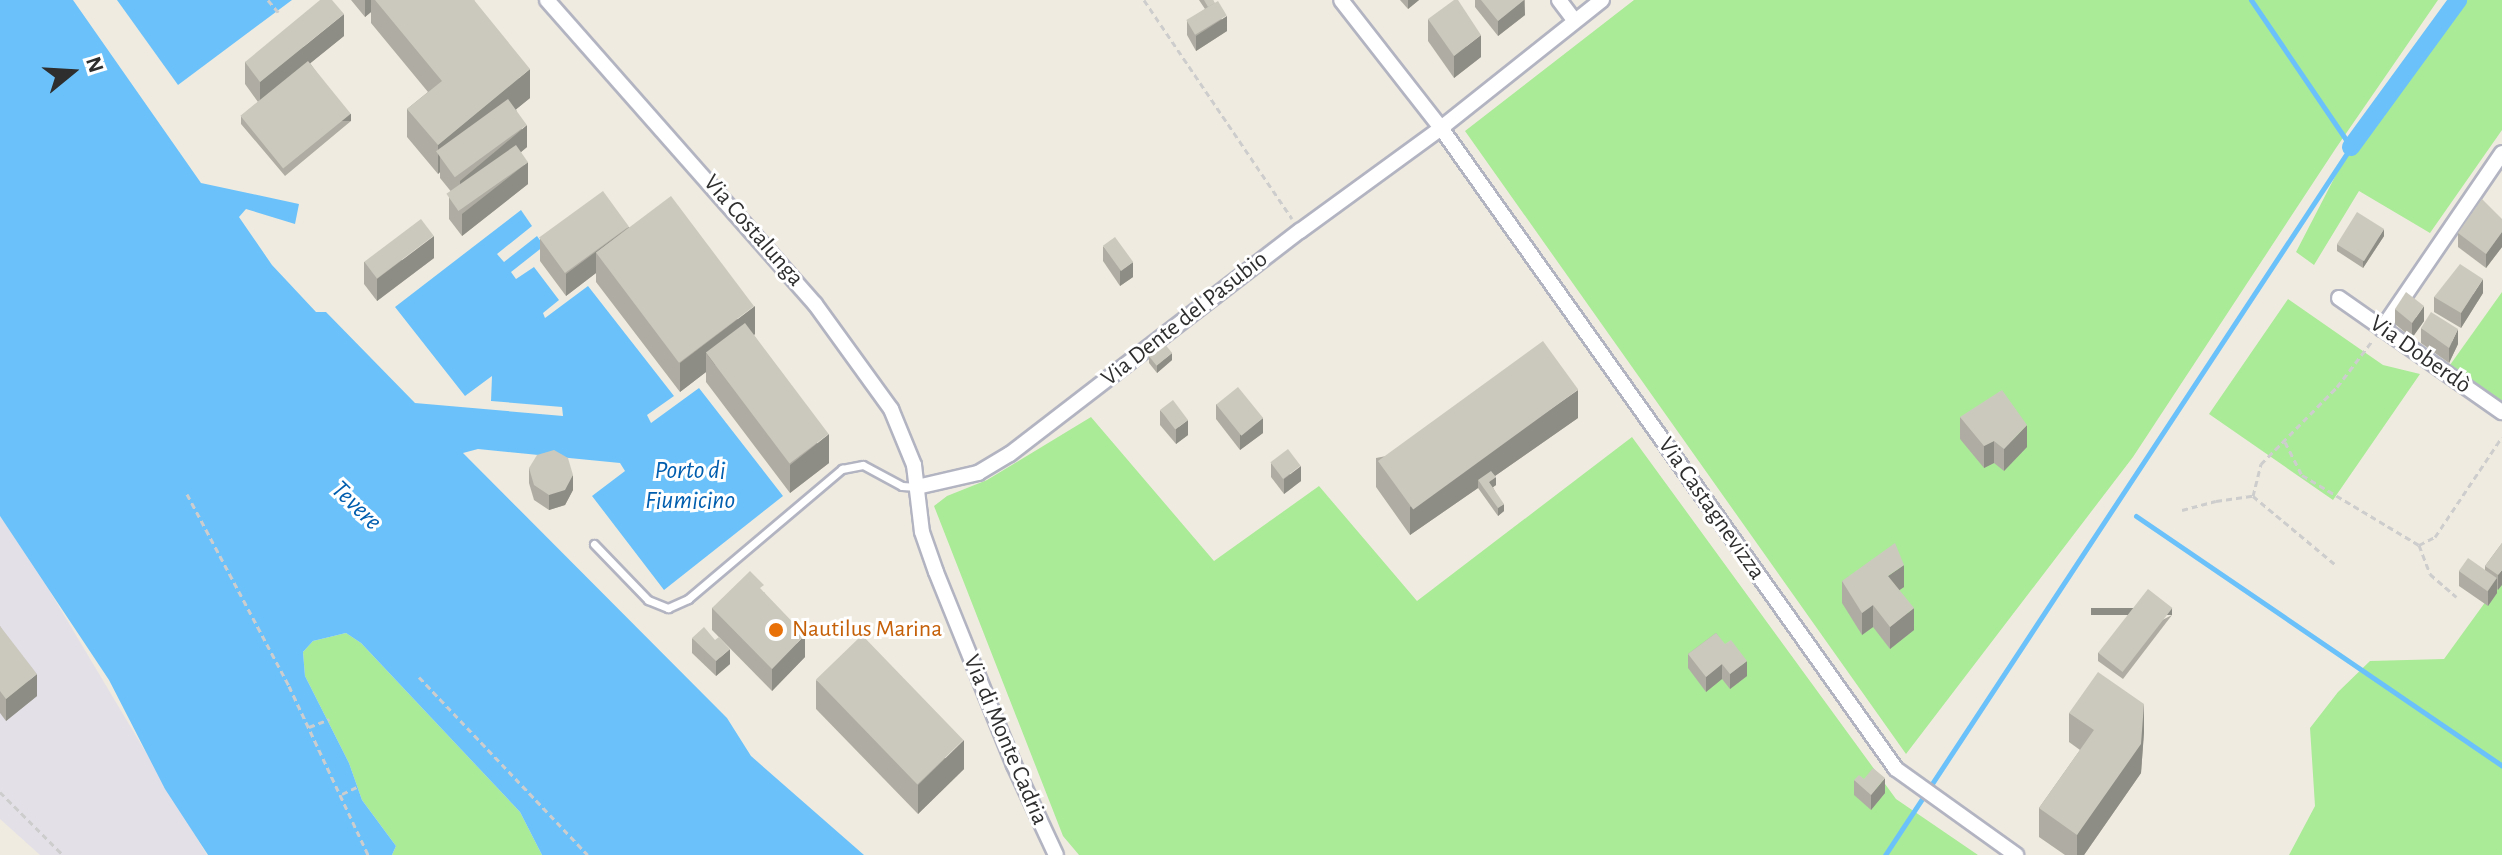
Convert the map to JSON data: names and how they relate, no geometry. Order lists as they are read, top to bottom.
{
  "streets": {
    "street": [
      "Via Costalunga",
      "Via Dente del Pasubio",
      "Via Doberdò",
      "Via Castagnevizza",
      "Via di Monte Cadria"
    ]
  },
  "crossings": [
    ["Via Costalunga", "Via Dente del Pasubio"],
    ["Via Costalunga", "Via di Monte Cadria"],
    ["Via Dente del Pasubio", "Via Castagnevizza"],
    ["Via Dente del Pasubio", "Via di Monte Cadria"]
  ],
  "water": ["Porto di Fiumicino", "Tevere"],
  "places": ["Nautilus Marina"],
  "north": "right"
}
